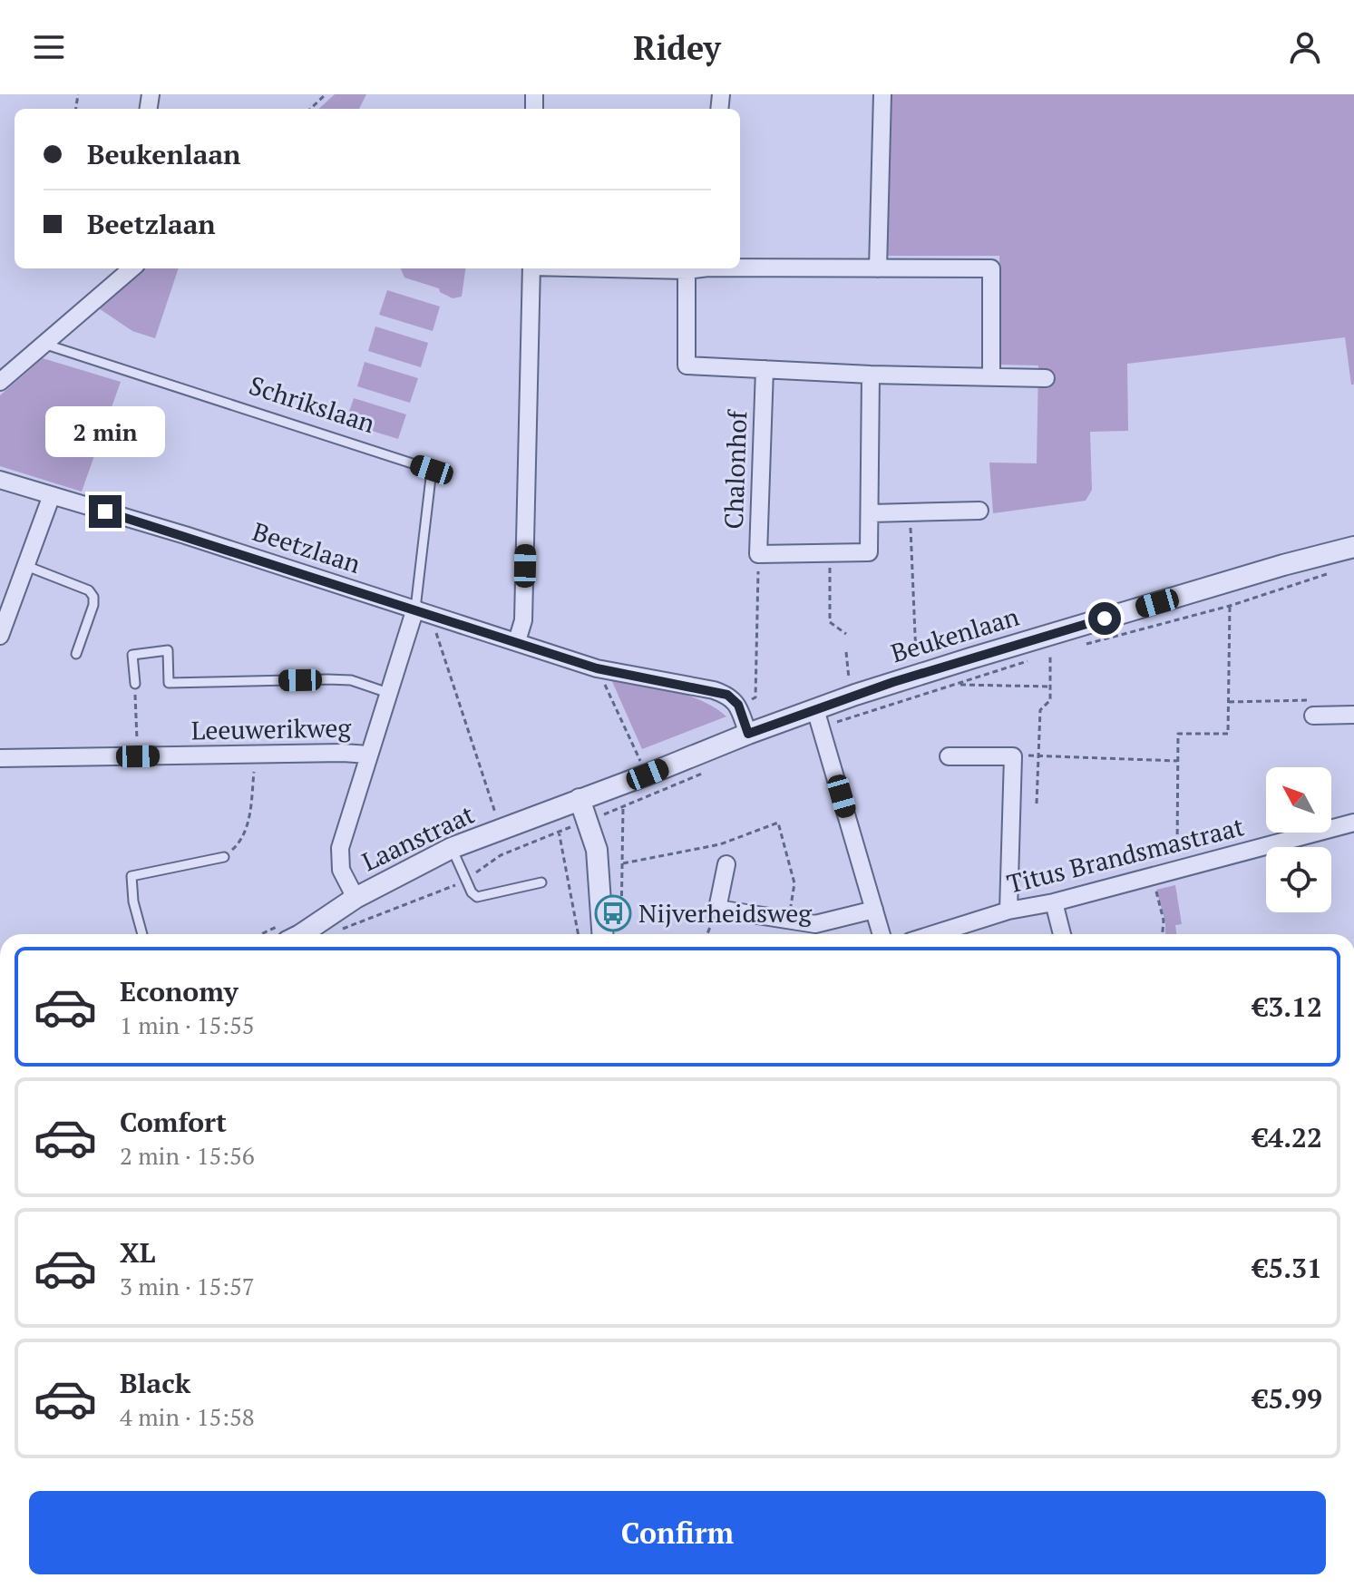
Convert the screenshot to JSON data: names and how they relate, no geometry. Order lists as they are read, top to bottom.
{
  "streets": {
    "street": [
      "Chalonhof",
      "Beetzlaan",
      "Beukenlaan",
      "Leeuwerikweg",
      "Laanstraat",
      "Titus Brandsmastraat"
    ],
    "lane": ["Schrikslaan"]
  },
  "crossings": [
    ["Schrikslaan", "Beetzlaan"],
    ["Beukenlaan", "Laanstraat"]
  ],
  "places": {
    "bus stop": ["Nijverheidsweg"]
  },
  "north": "top left",
  "page": {
    "header": "Ridey",
    "banner": ["Beukenlaan", "Beetzlaan"],
    "bubble": "2 min",
    "list": [
      {
        "name": "Economy",
        "note": "1 min · 15:55",
        "value": "€3.12"
      },
      {
        "name": "Comfort",
        "note": "2 min · 15:56",
        "value": "€4.22"
      },
      {
        "name": "XL",
        "note": "3 min · 15:57",
        "value": "€5.31"
      },
      {
        "name": "Black",
        "note": "4 min · 15:58",
        "value": "€5.99"
      }
    ],
    "buttons": "Confirm"
  }
}
